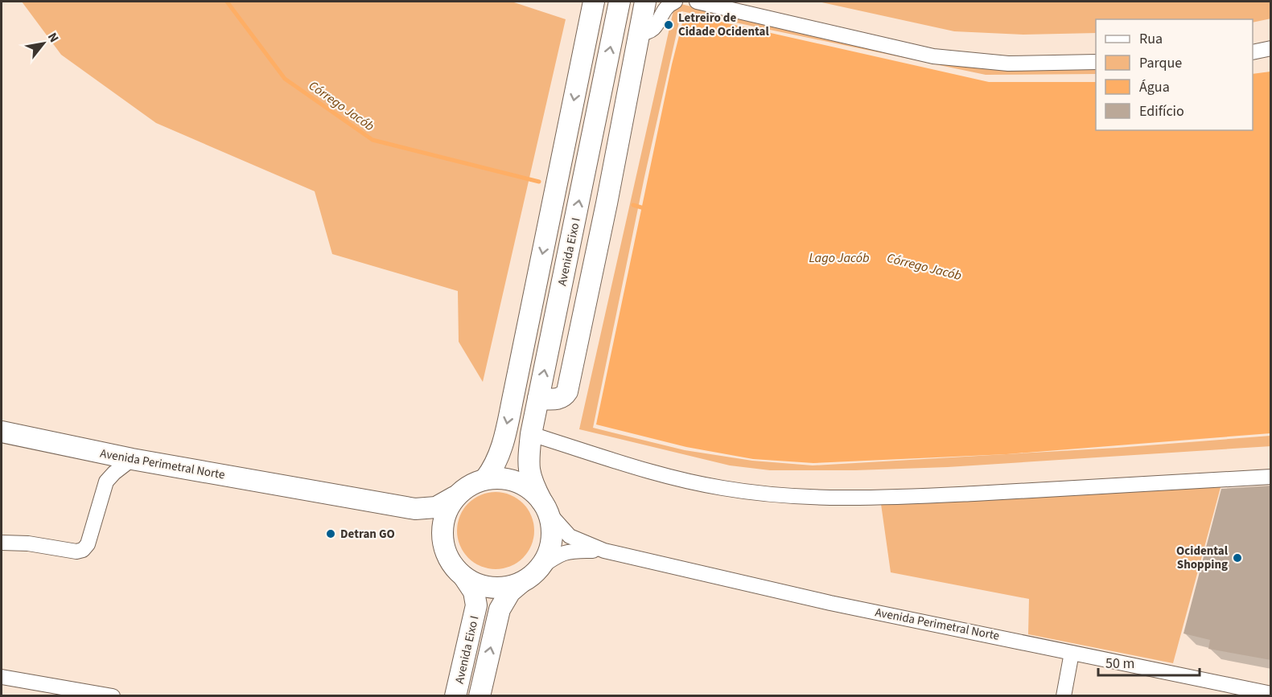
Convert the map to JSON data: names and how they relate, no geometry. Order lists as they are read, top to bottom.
{
  "streets": {
    "main road": ["Avenida Eixo I", "Avenida Perimetral Norte"]
  },
  "crossings": [
    ["Avenida Eixo I", "Avenida Perimetral Norte"]
  ],
  "water": ["Córrego Jacób", "Lago Jacób"],
  "places": ["Letreiro de Cidade Ocidental", "Detran GO", "Ocidental Shopping"],
  "legend": [
    "Rua",
    "Parque",
    "Água",
    "Edifício"
  ],
  "scale_bar": "50 m",
  "north": "top right"
}
